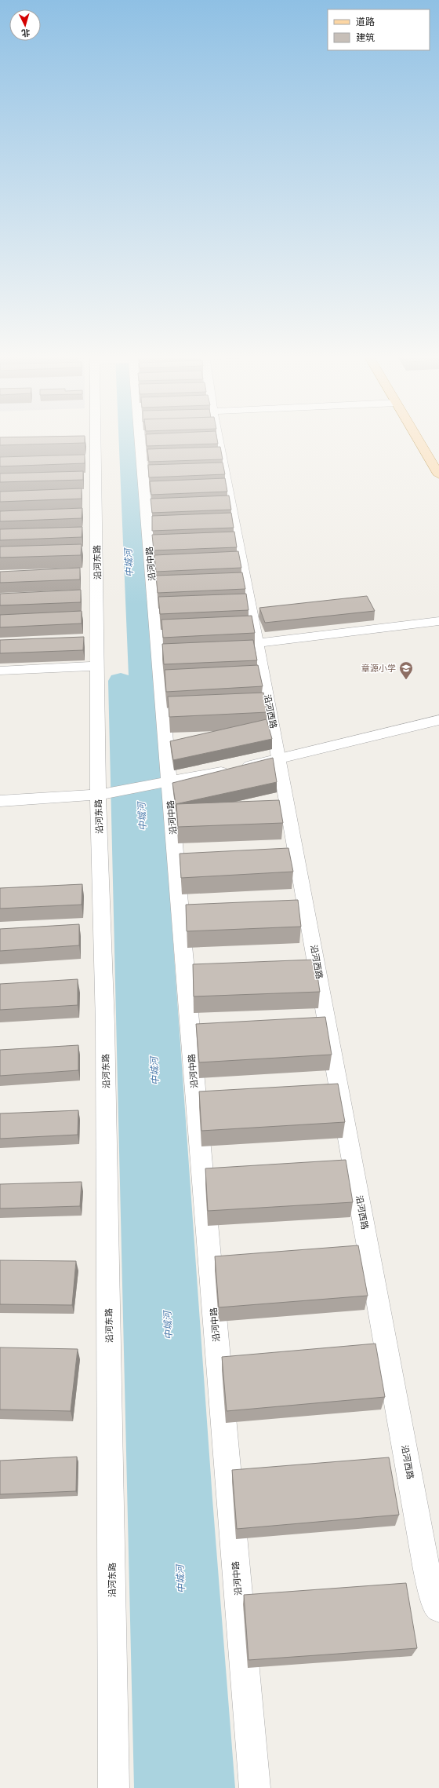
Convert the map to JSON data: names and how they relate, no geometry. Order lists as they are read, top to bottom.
{
  "streets": {
    "street": ["沿河东路", "沿河中路", "沿河西路"]
  },
  "water": ["中城河"],
  "places": {
    "school or university": ["章源小学"]
  },
  "legend": ["道路", "建筑"],
  "north": "bottom"
}
